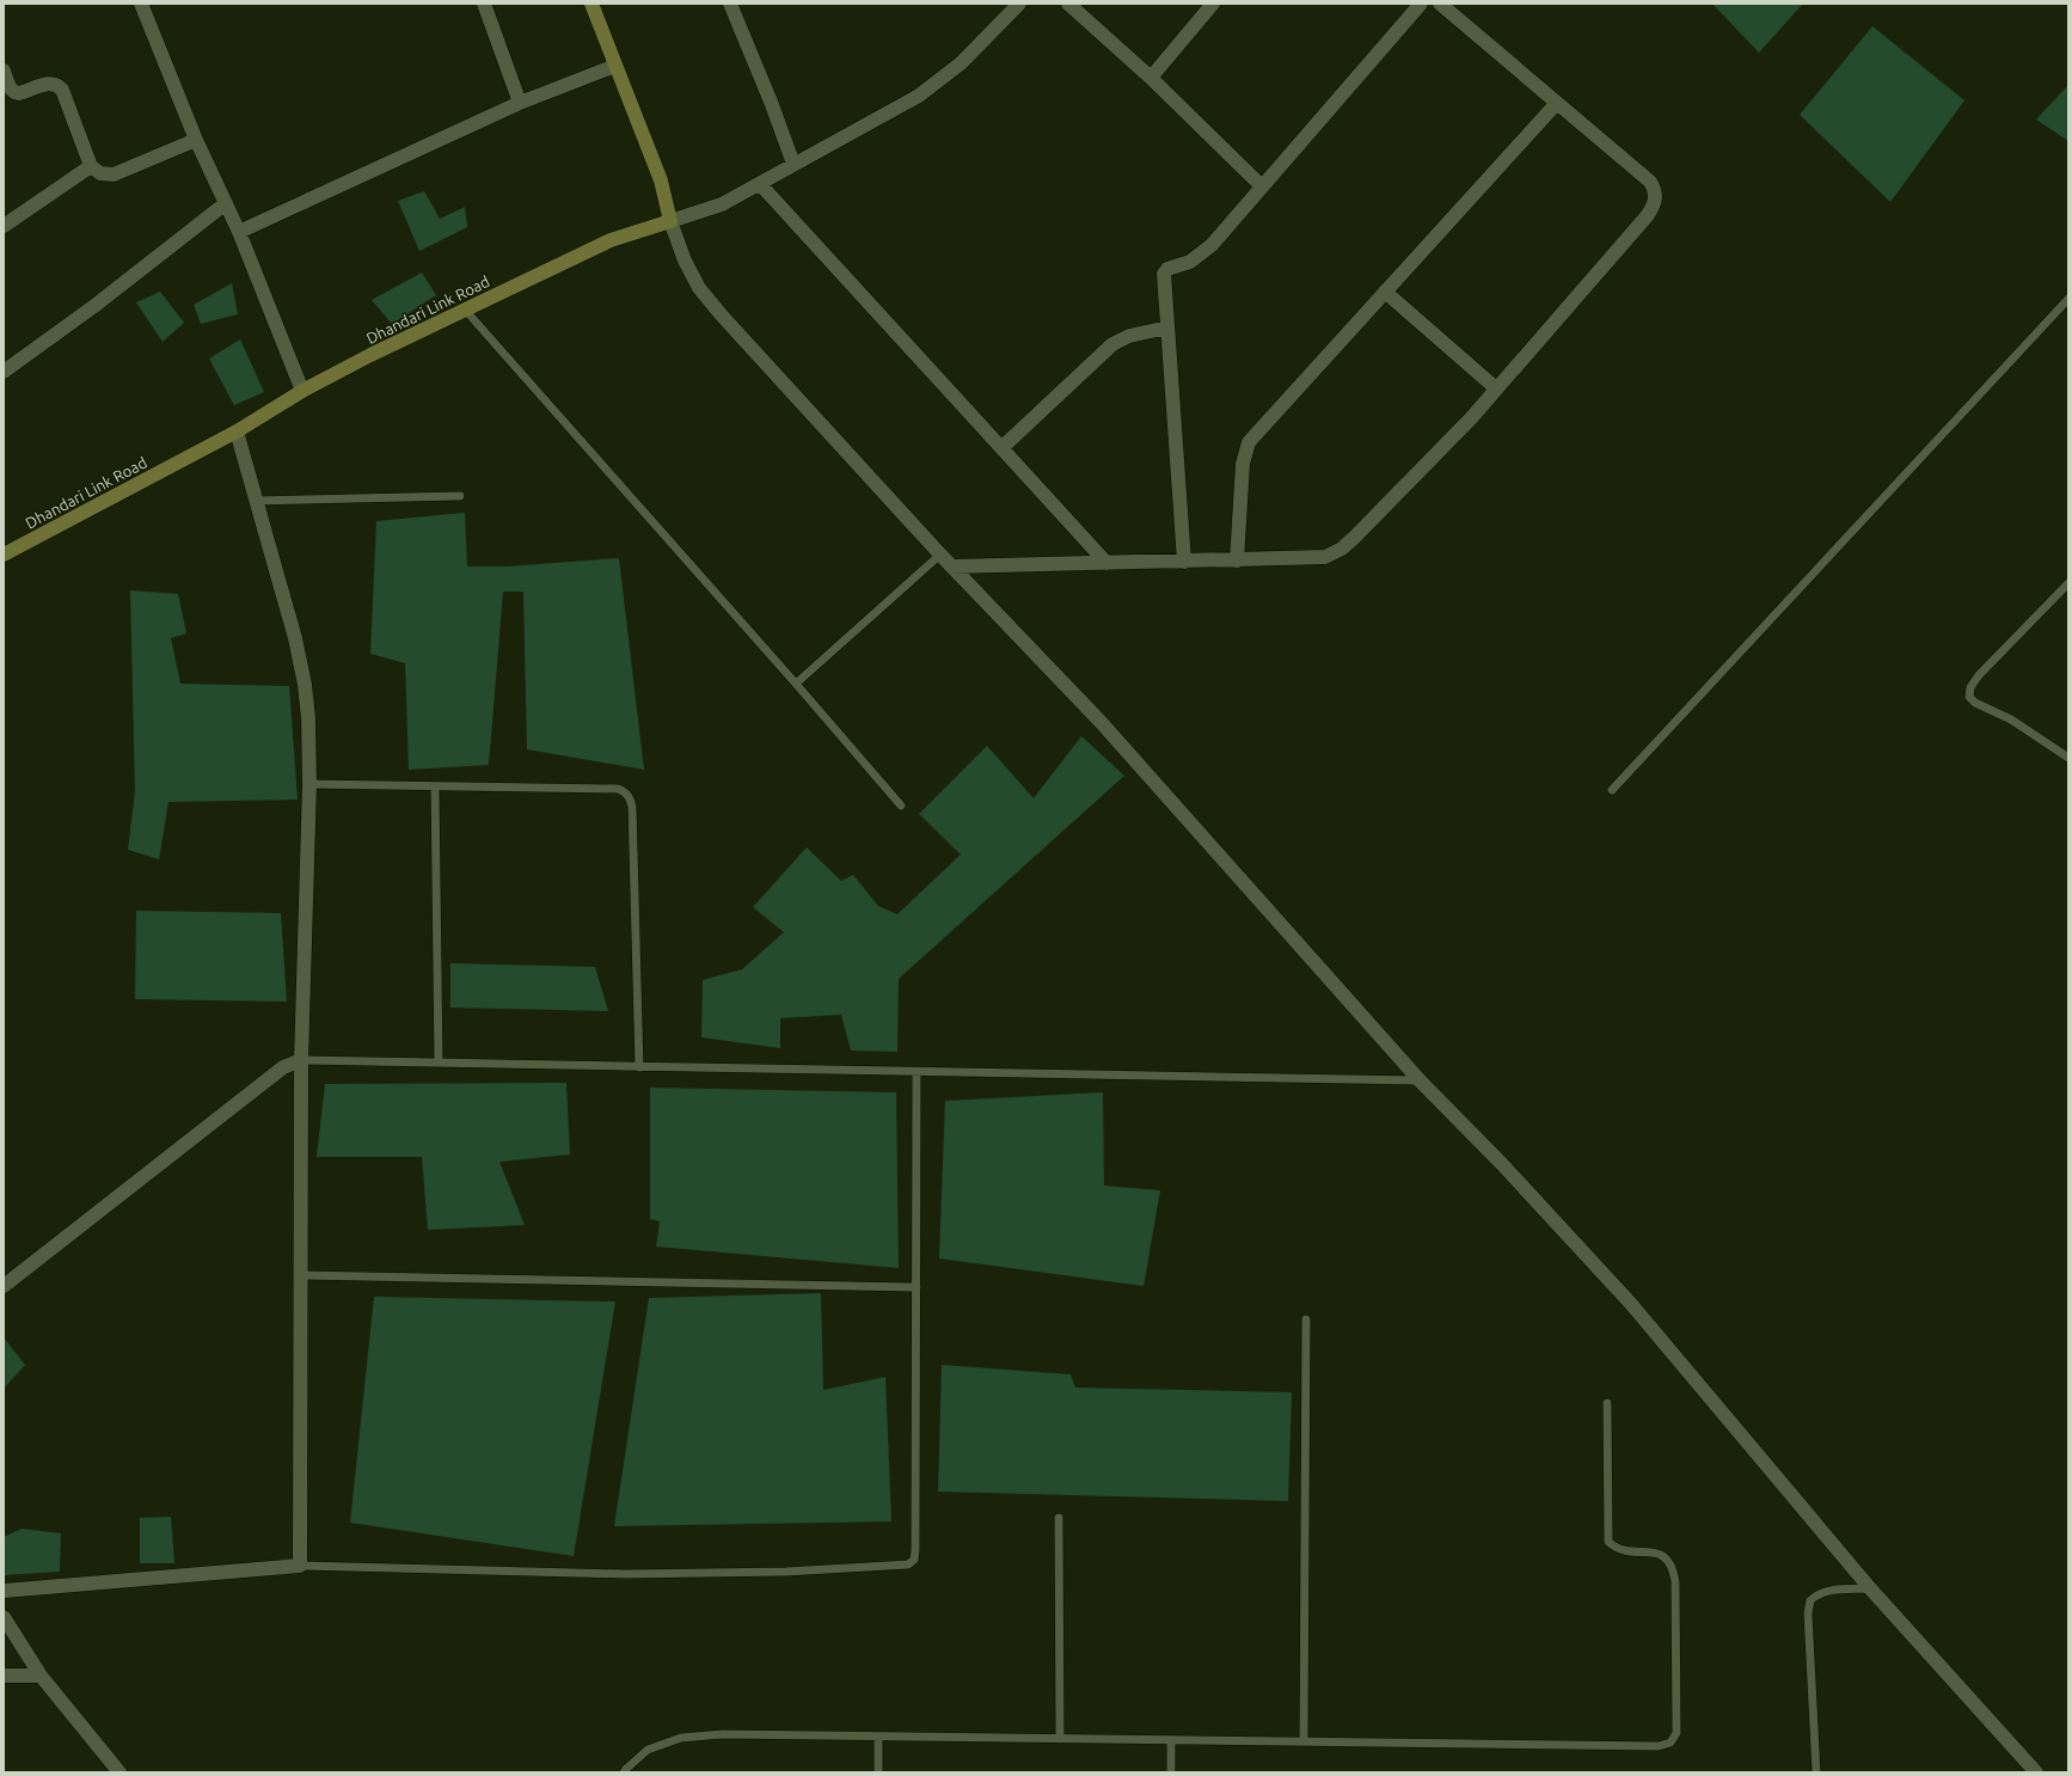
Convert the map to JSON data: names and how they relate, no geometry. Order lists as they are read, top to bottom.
{
  "streets": {
    "street": ["Dhandari Link Road"]
  }
}
